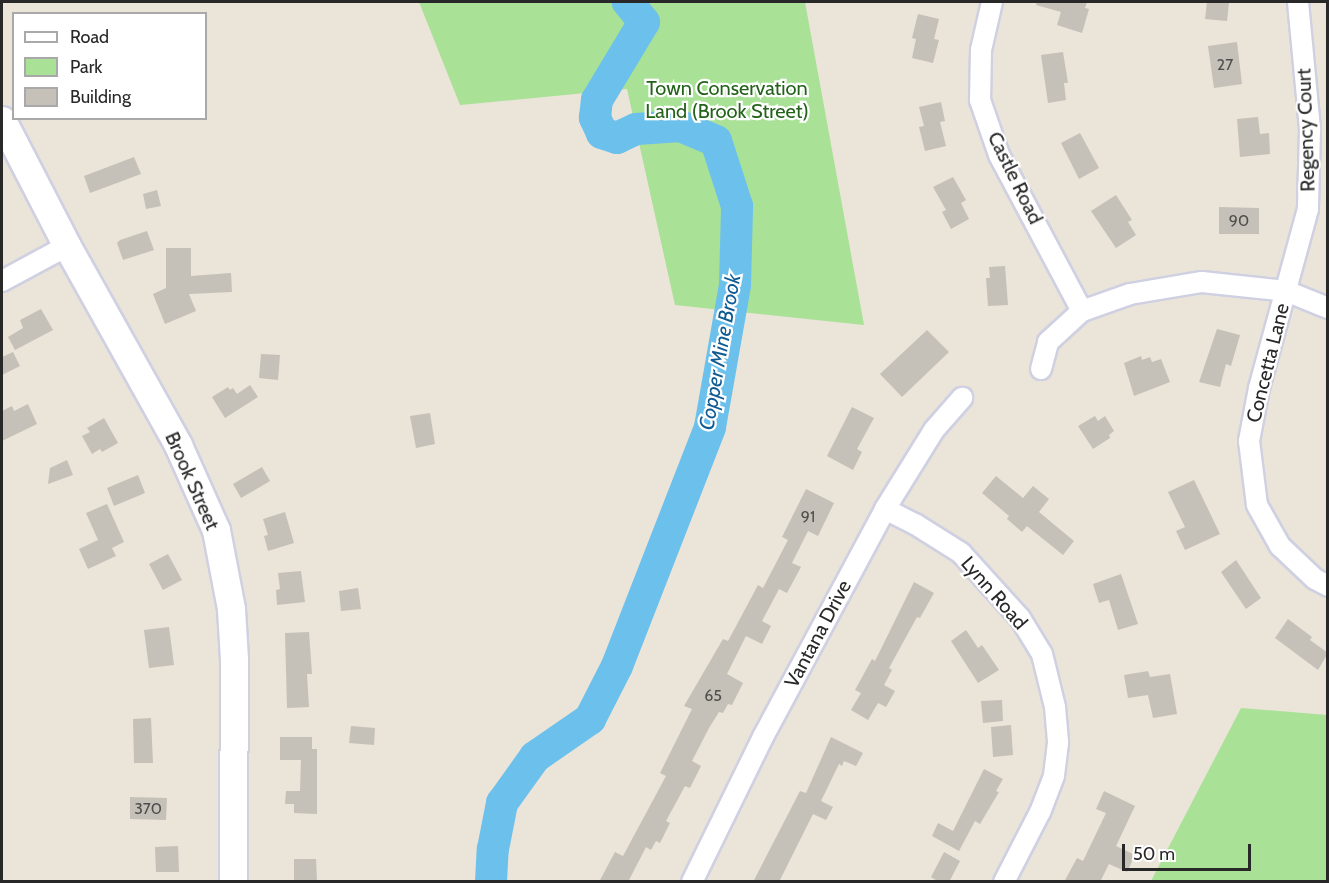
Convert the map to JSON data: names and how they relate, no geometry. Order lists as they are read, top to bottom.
{
  "streets": {
    "street": [
      "Regency Court",
      "Castle Road",
      "Concetta Lane",
      "Brook Street",
      "Lynn Road",
      "Vantana Drive"
    ]
  },
  "crossings": [
    ["Regency Court", "Concetta Lane"],
    ["Lynn Road", "Vantana Drive"]
  ],
  "water": ["Copper Mine Brook"],
  "parks": ["Town Conservation Land (Brook Street)"],
  "house_numbers": [
    "27",
    "90",
    "91",
    "65",
    "370"
  ],
  "legend": ["Road", "Park", "Building"],
  "scale_bar": "50 m"
}
